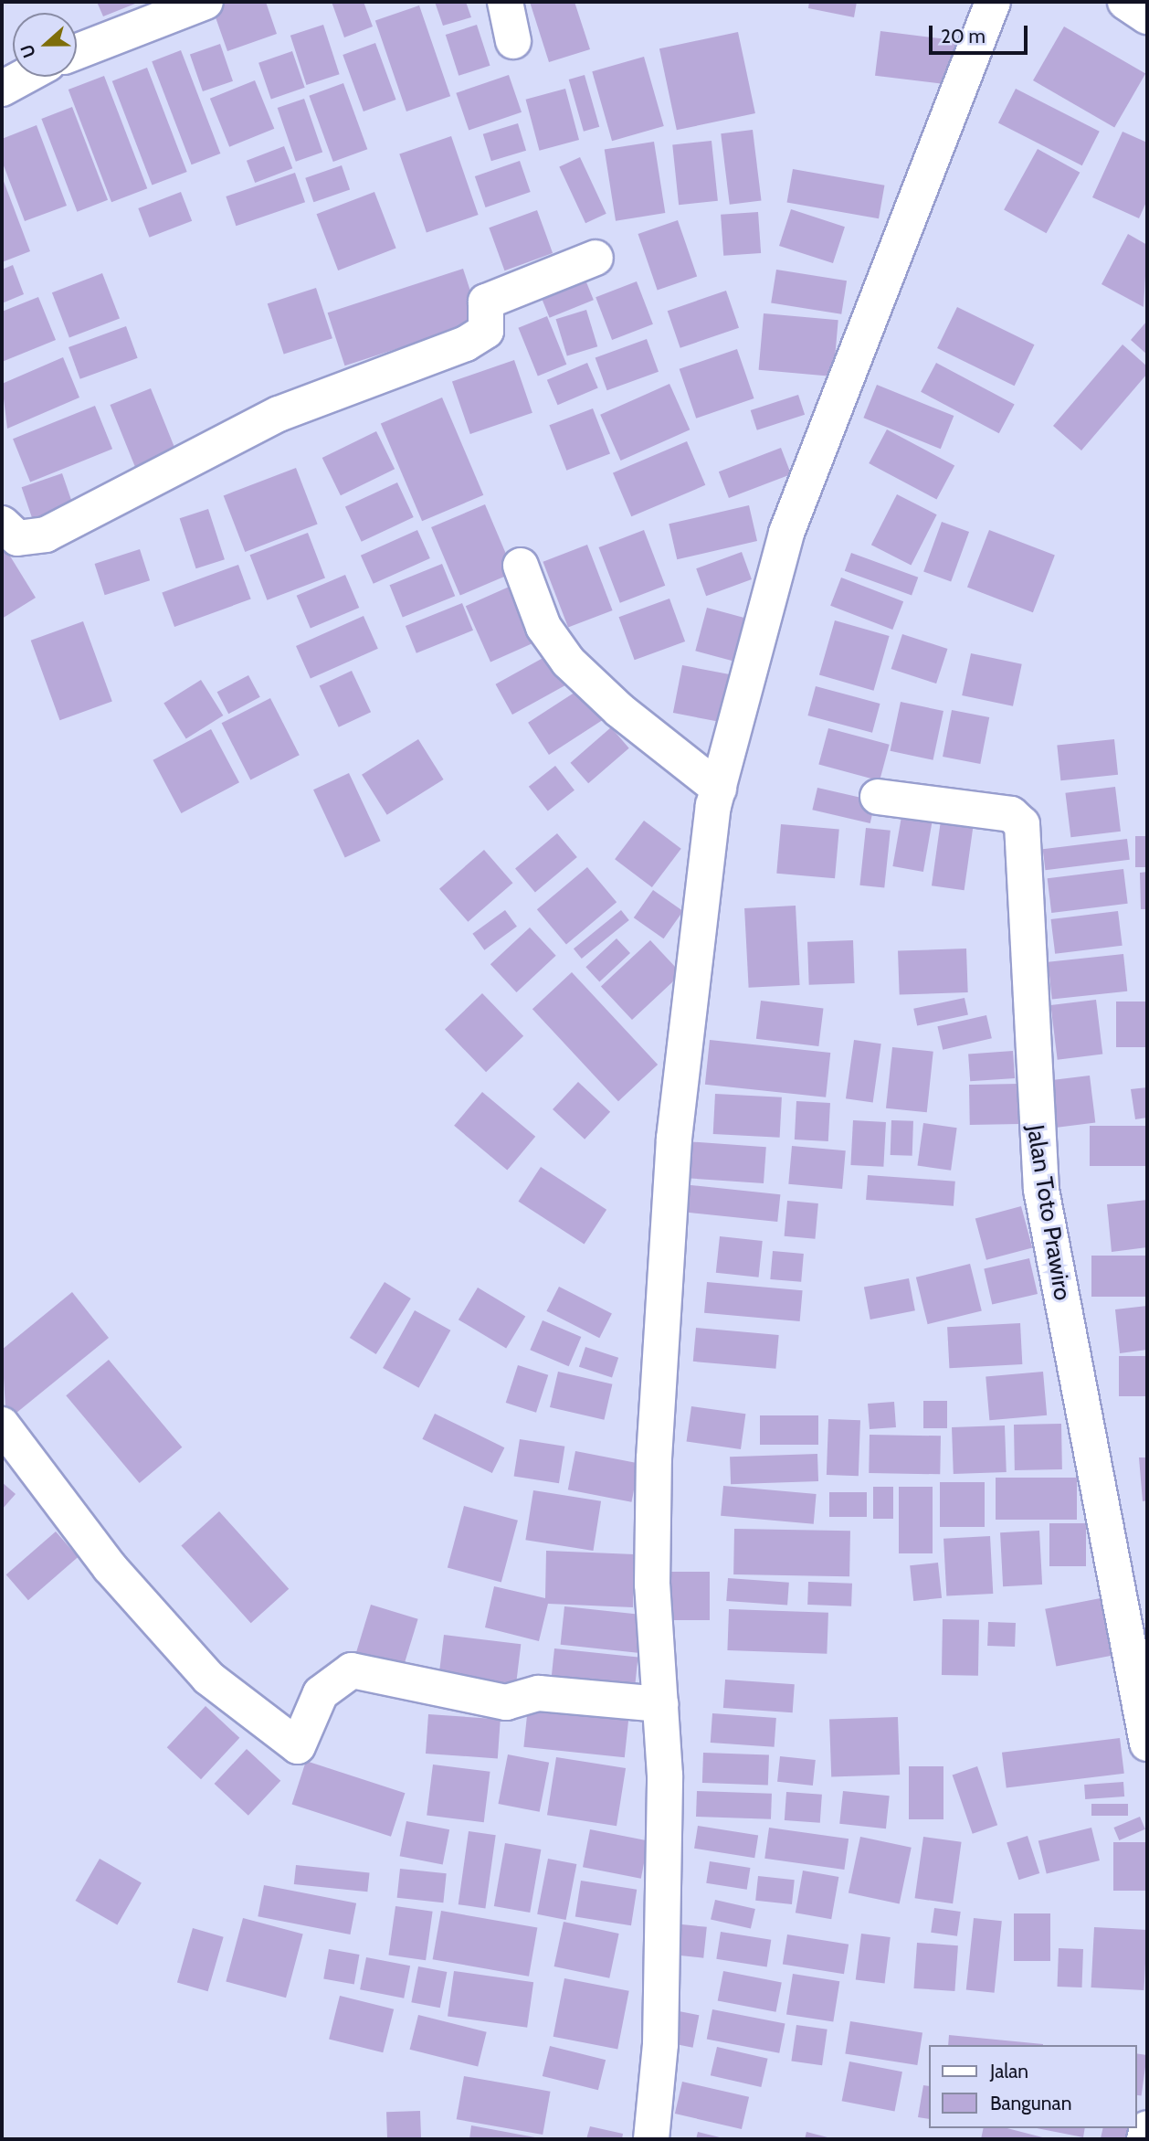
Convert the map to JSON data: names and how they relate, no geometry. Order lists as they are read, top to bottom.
{
  "streets": {
    "street": ["Jalan Toto Prawiro"]
  },
  "legend": ["Jalan", "Bangunan"],
  "scale_bar": "20 m",
  "north": "left"
}
